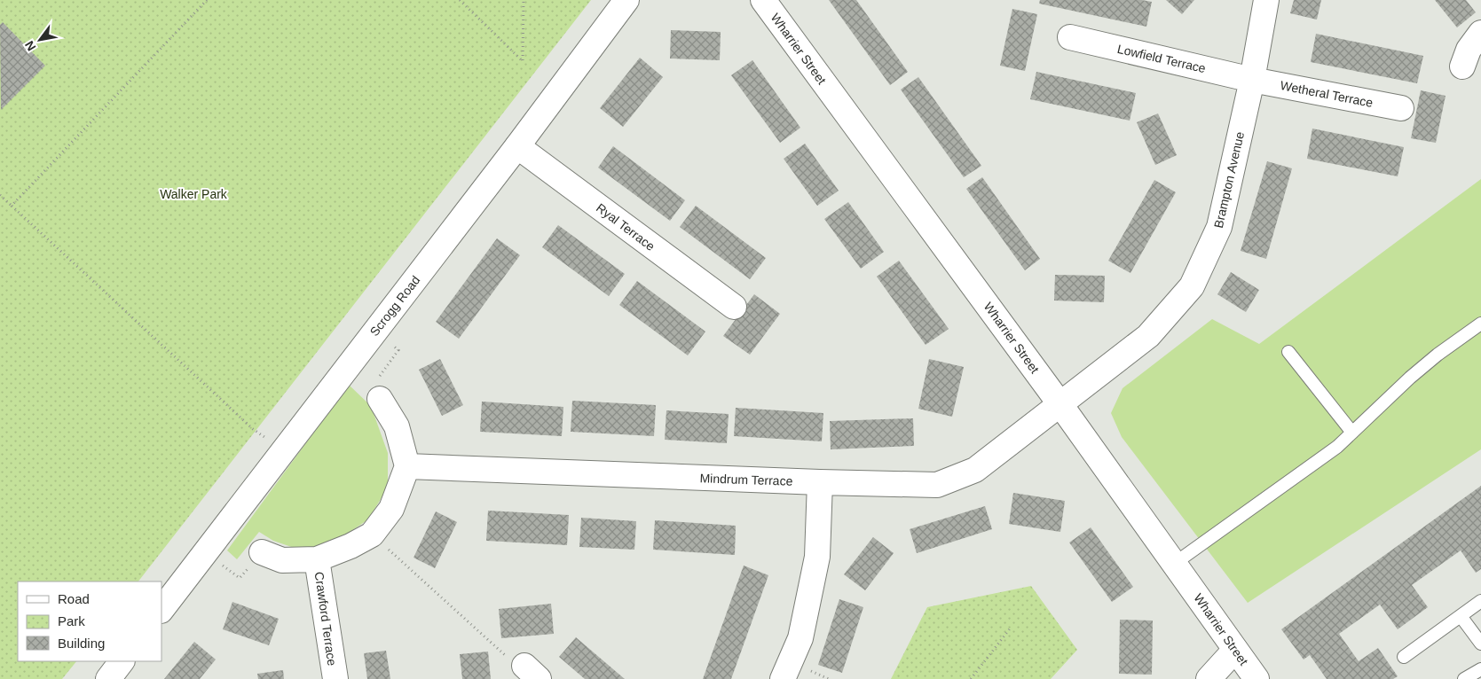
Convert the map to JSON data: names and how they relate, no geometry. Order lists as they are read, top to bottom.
{
  "streets": {
    "street": [
      "Wharrier Street",
      "Lowfield Terrace",
      "Wetheral Terrace",
      "Brampton Avenue",
      "Ryal Terrace",
      "Scrogg Road",
      "Mindrum Terrace",
      "Crawford Terrace"
    ]
  },
  "crossings": [
    ["Wharrier Street", "Brampton Avenue"],
    ["Wharrier Street", "Mindrum Terrace"],
    ["Lowfield Terrace", "Wetheral Terrace"],
    ["Lowfield Terrace", "Brampton Avenue"],
    ["Wetheral Terrace", "Brampton Avenue"],
    ["Brampton Avenue", "Mindrum Terrace"],
    ["Ryal Terrace", "Scrogg Road"]
  ],
  "parks": ["Walker Park"],
  "legend": ["Road", "Park", "Building"],
  "north": "bottom left"
}
